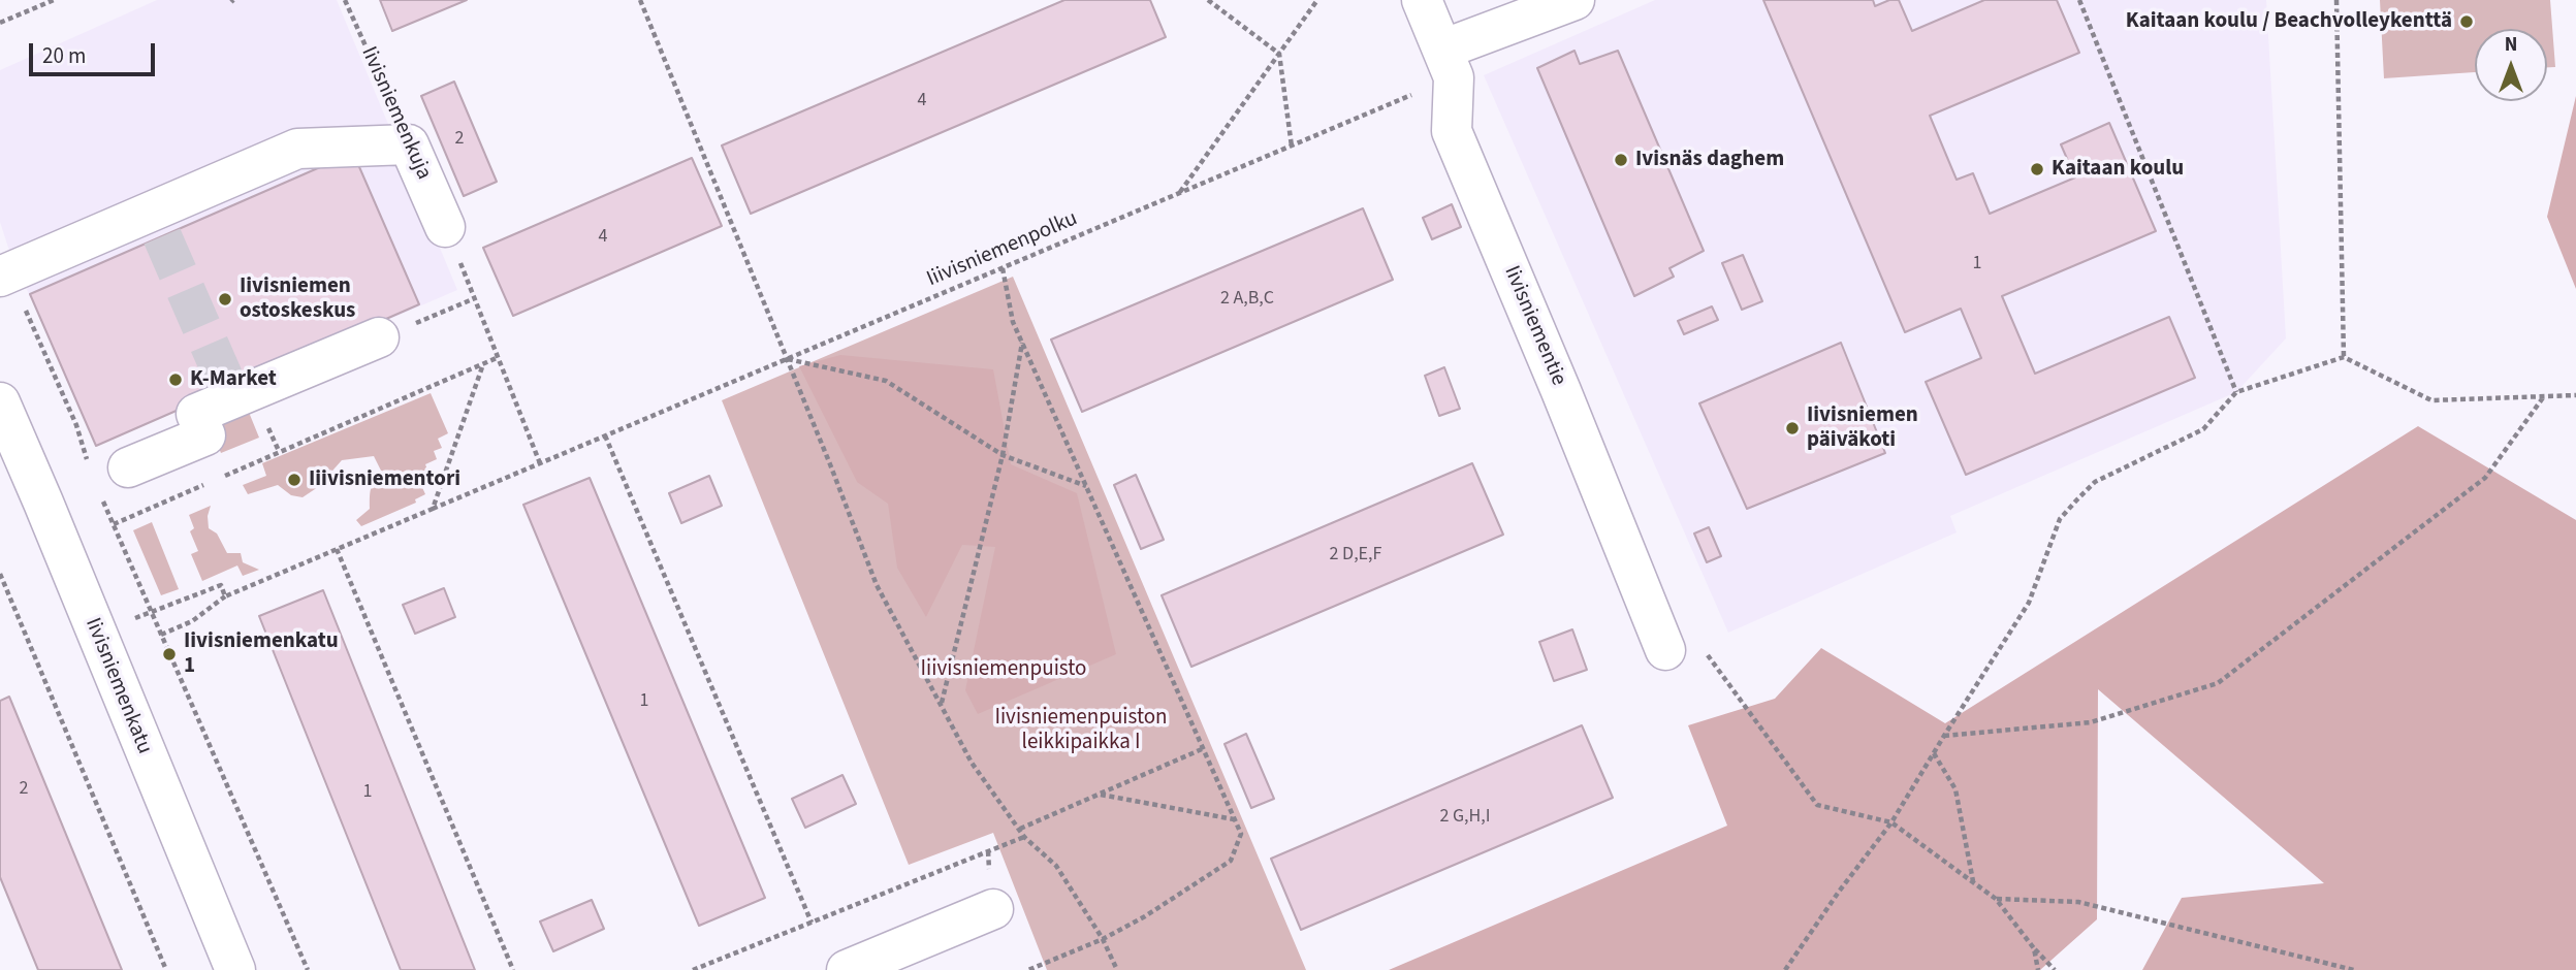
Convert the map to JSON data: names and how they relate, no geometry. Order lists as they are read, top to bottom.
{
  "streets": {
    "street": ["Iivisniemenkuja", "Iivisniementie", "Iivisniemenkatu"],
    "path": ["Iiivisniemenpolku"]
  },
  "crossings": [
    ["Iiivisniemenpolku", "Iivisniementie"]
  ],
  "parks": ["Iiivisniemenpuisto", "Iivisniemenpuiston leikkipaikka I"],
  "places": [
    "Kaitaan koulu / Beachvolleykenttä",
    "Ivisnäs daghem",
    "Kaitaan koulu",
    "Iivisniemen ostoskeskus",
    "K-Market",
    "Iivisniemen päiväkoti",
    "Iiivisniementori",
    "Iivisniemenkatu 1"
  ],
  "house_numbers": [
    "4",
    "2",
    "4",
    "1",
    "2 A,B,C",
    "2 D,E,F",
    "1",
    "2",
    "1",
    "2 G,H,I"
  ],
  "scale_bar": "20 m",
  "north": "top"
}
